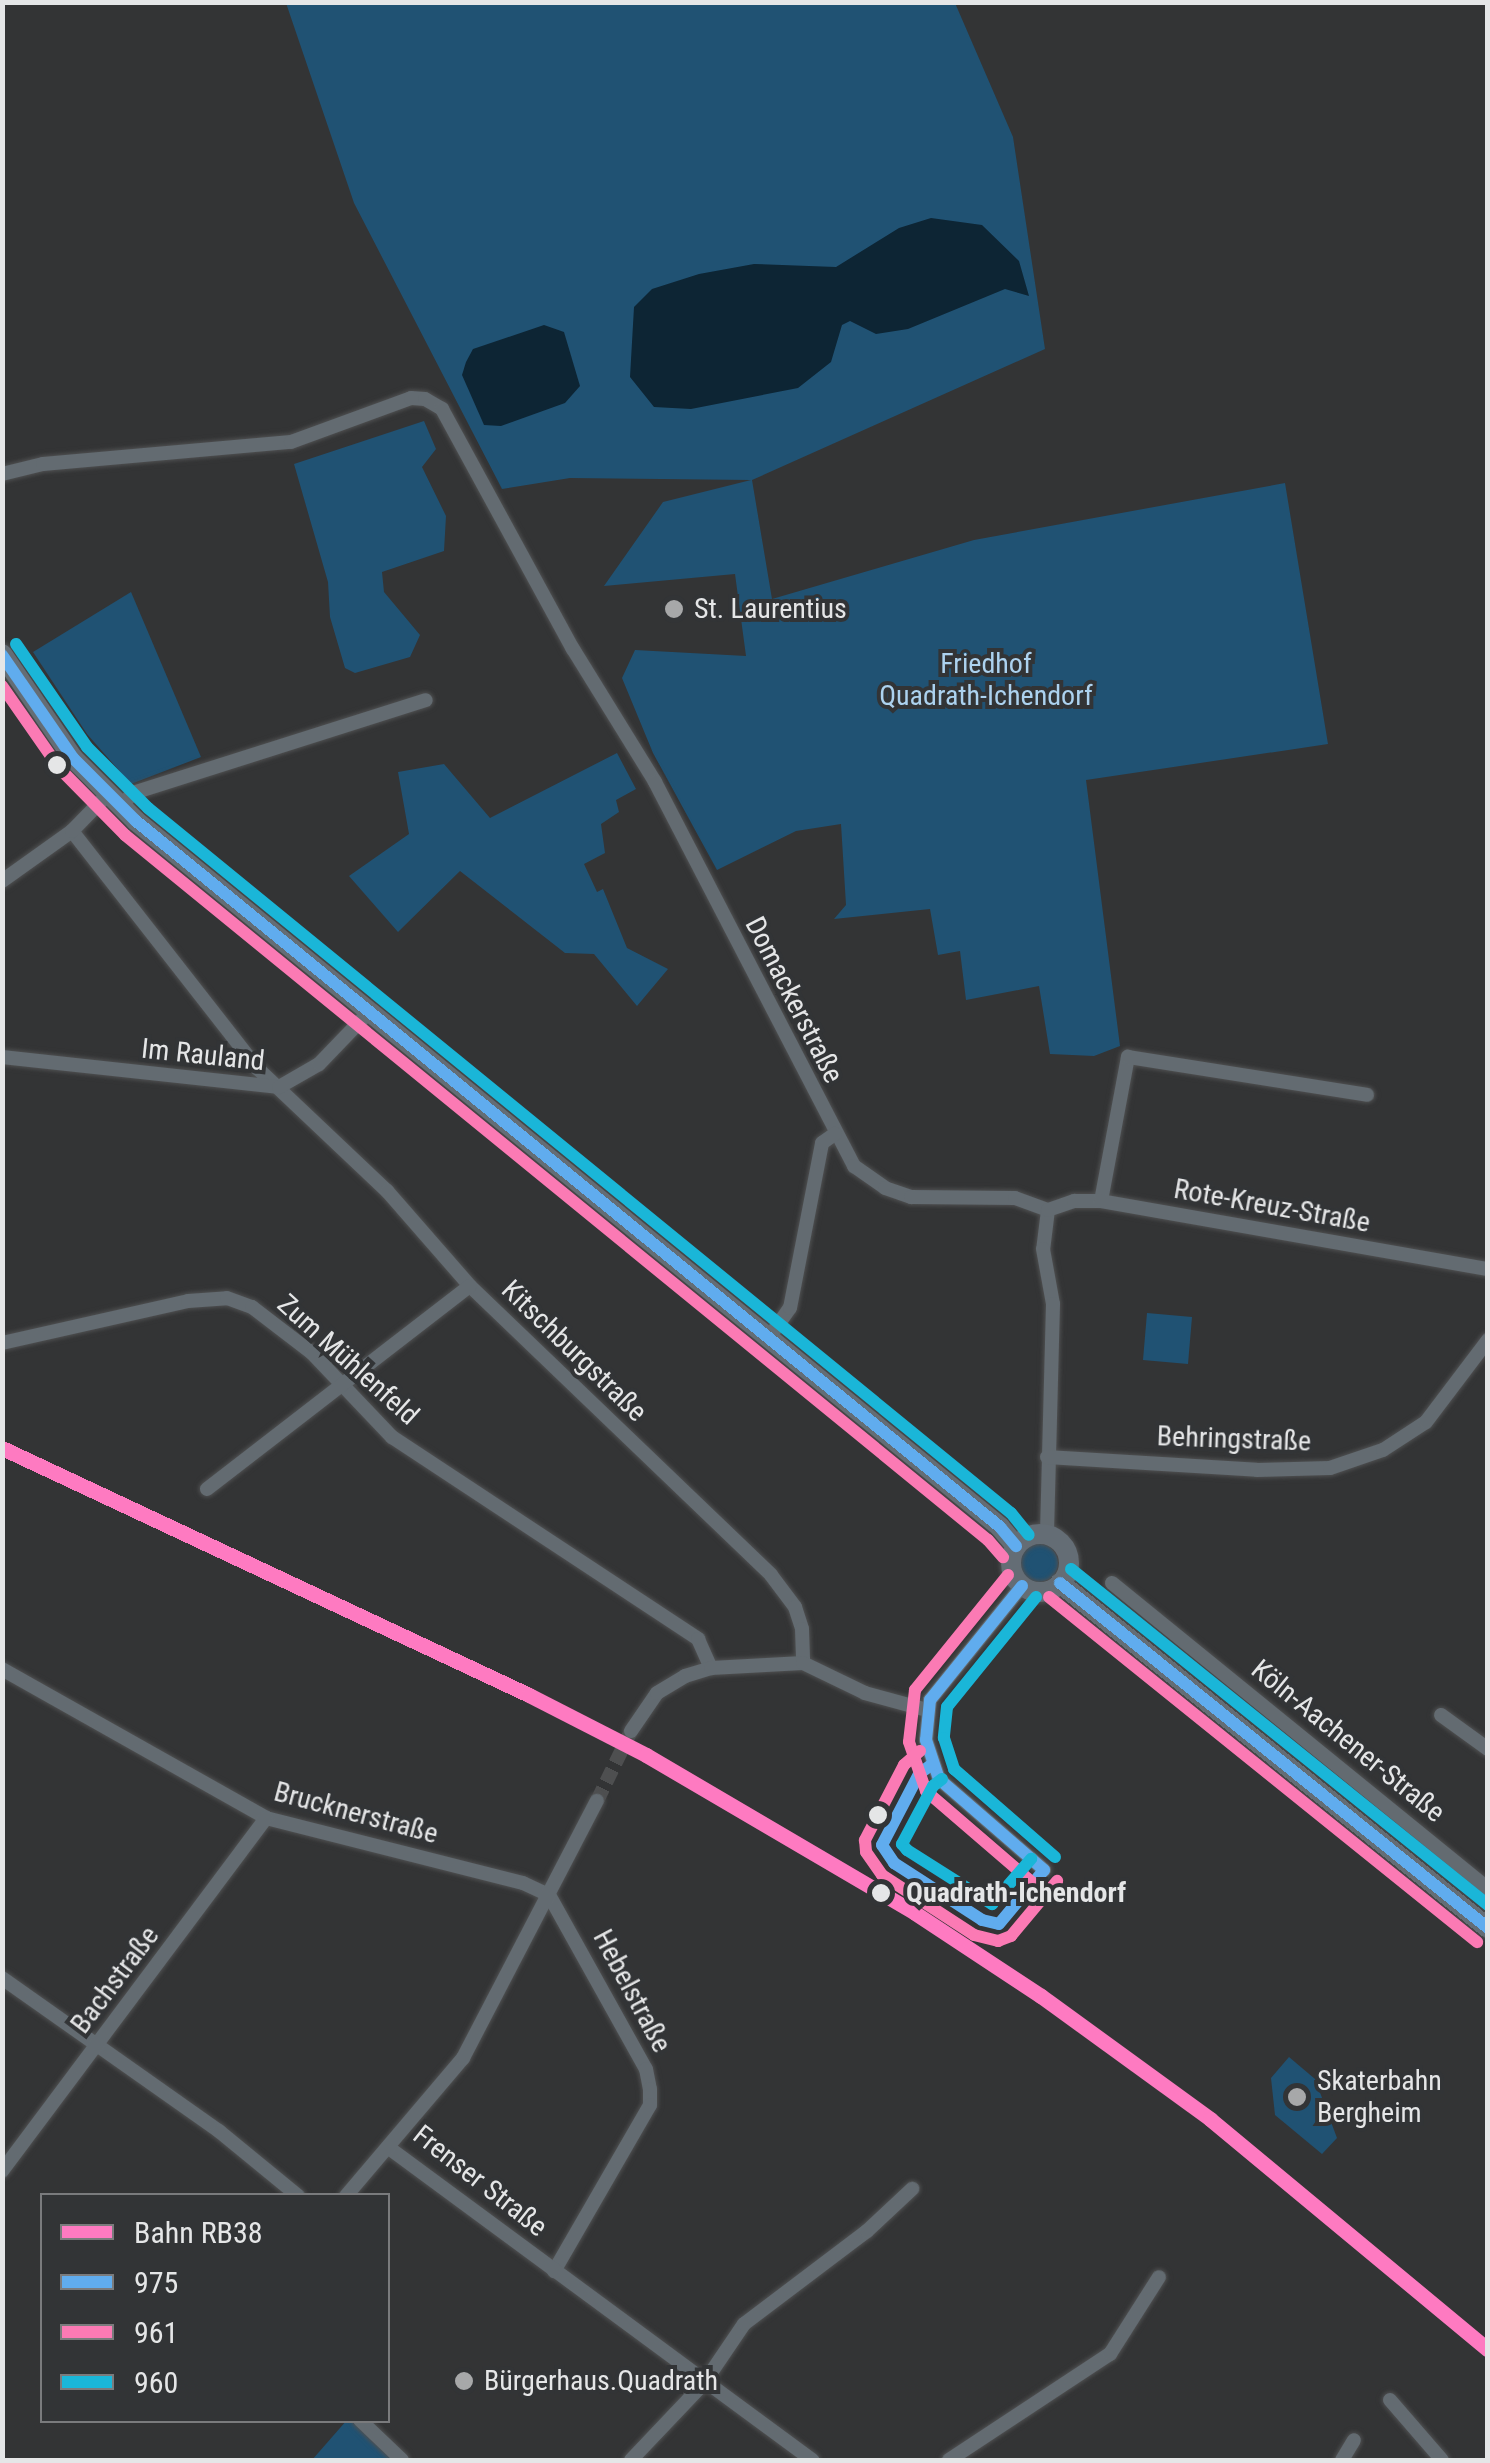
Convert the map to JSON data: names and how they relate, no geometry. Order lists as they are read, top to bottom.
{
  "streets": {
    "main road": ["Köln-Aachener-Straße"],
    "street": [
      "Domackerstraße",
      "Im Rauland",
      "Rote-Kreuz-Straße",
      "Kitschburgstraße",
      "Zum Mühlenfeld",
      "Behringstraße",
      "Brucknerstraße",
      "Bachstraße",
      "Hebelstraße",
      "Frenser Straße"
    ]
  },
  "crossings": [
    ["Domackerstraße", "Rote-Kreuz-Straße"],
    ["Im Rauland", "Kitschburgstraße"],
    ["Brucknerstraße", "Bachstraße"],
    ["Brucknerstraße", "Hebelstraße"],
    ["Brucknerstraße", "Frenser Straße"],
    ["Hebelstraße", "Frenser Straße"]
  ],
  "parks": ["Friedhof Quadrath-Ichendorf"],
  "places": [
    "St. Laurentius",
    "Quadrath-Ichendorf",
    "Skaterbahn Bergheim",
    "Bürgerhaus.Quadrath"
  ],
  "lines": [
    "transit line 960",
    "transit line 975",
    "transit line 961",
    "rail line RB38"
  ],
  "legend": [
    "Bahn RB38",
    "975",
    "961",
    "960"
  ]
}
